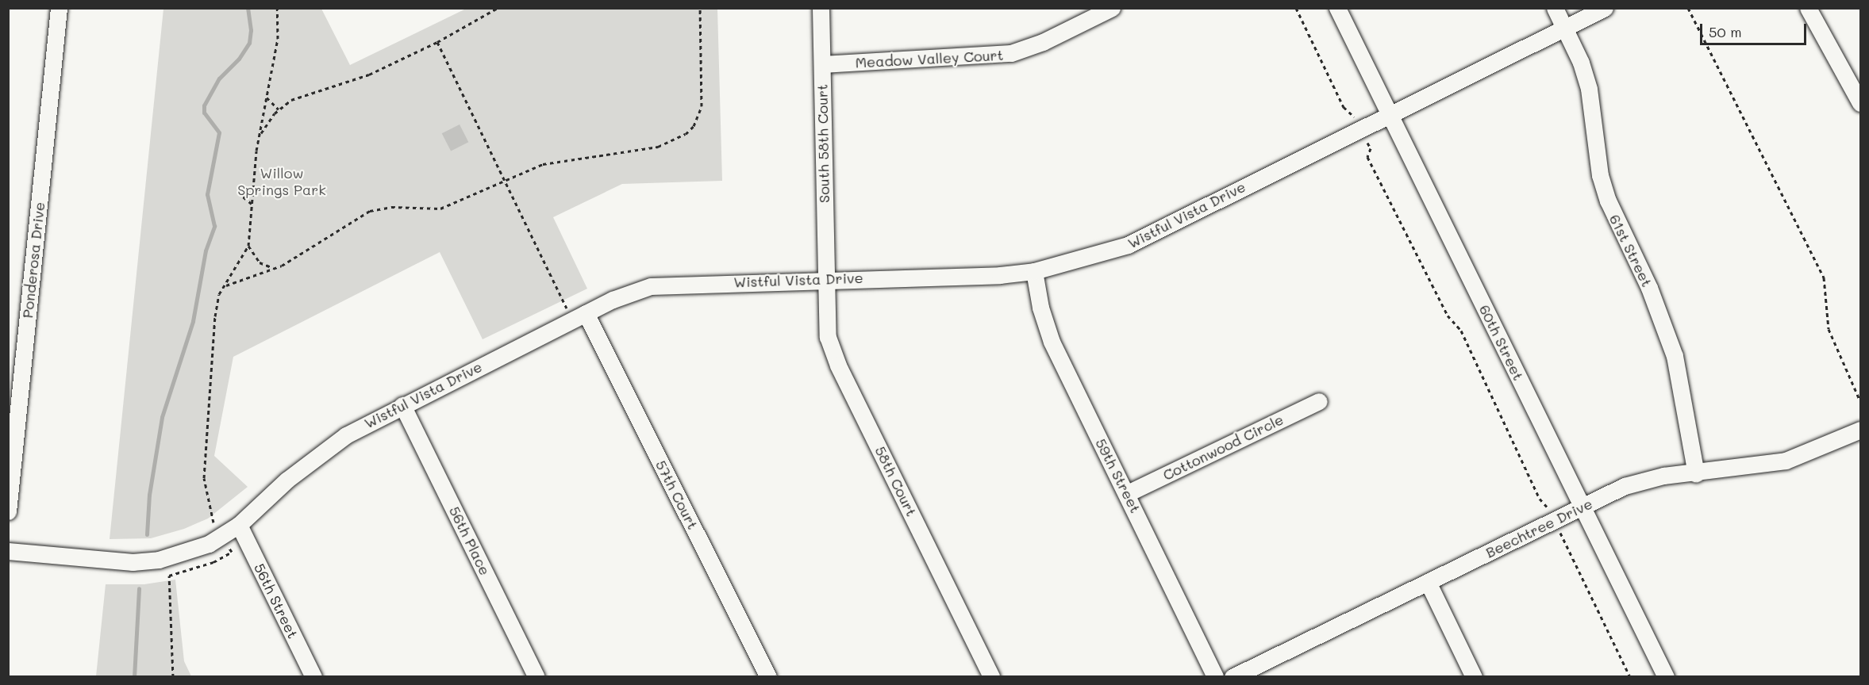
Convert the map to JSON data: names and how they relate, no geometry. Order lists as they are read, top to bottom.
{
  "streets": {
    "street": [
      "Meadow Valley Court",
      "South 58th Court",
      "Wistful Vista Drive",
      "61st Street",
      "Ponderosa Drive",
      "60th Street",
      "Cottonwood Circle",
      "59th Street",
      "58th Court",
      "57th Court",
      "Beechtree Drive",
      "56th Place",
      "56th Street"
    ]
  },
  "crossings": [
    ["Meadow Valley Court", "South 58th Court"],
    ["South 58th Court", "Wistful Vista Drive"],
    ["South 58th Court", "58th Court"],
    ["Wistful Vista Drive", "61st Street"],
    ["Wistful Vista Drive", "60th Street"],
    ["Wistful Vista Drive", "59th Street"],
    ["Wistful Vista Drive", "58th Court"],
    ["Wistful Vista Drive", "57th Court"],
    ["Wistful Vista Drive", "56th Place"],
    ["Wistful Vista Drive", "56th Street"],
    ["61st Street", "Beechtree Drive"],
    ["60th Street", "Beechtree Drive"],
    ["Cottonwood Circle", "59th Street"]
  ],
  "parks": ["Willow Springs Park"],
  "scale_bar": "50 m"
}
